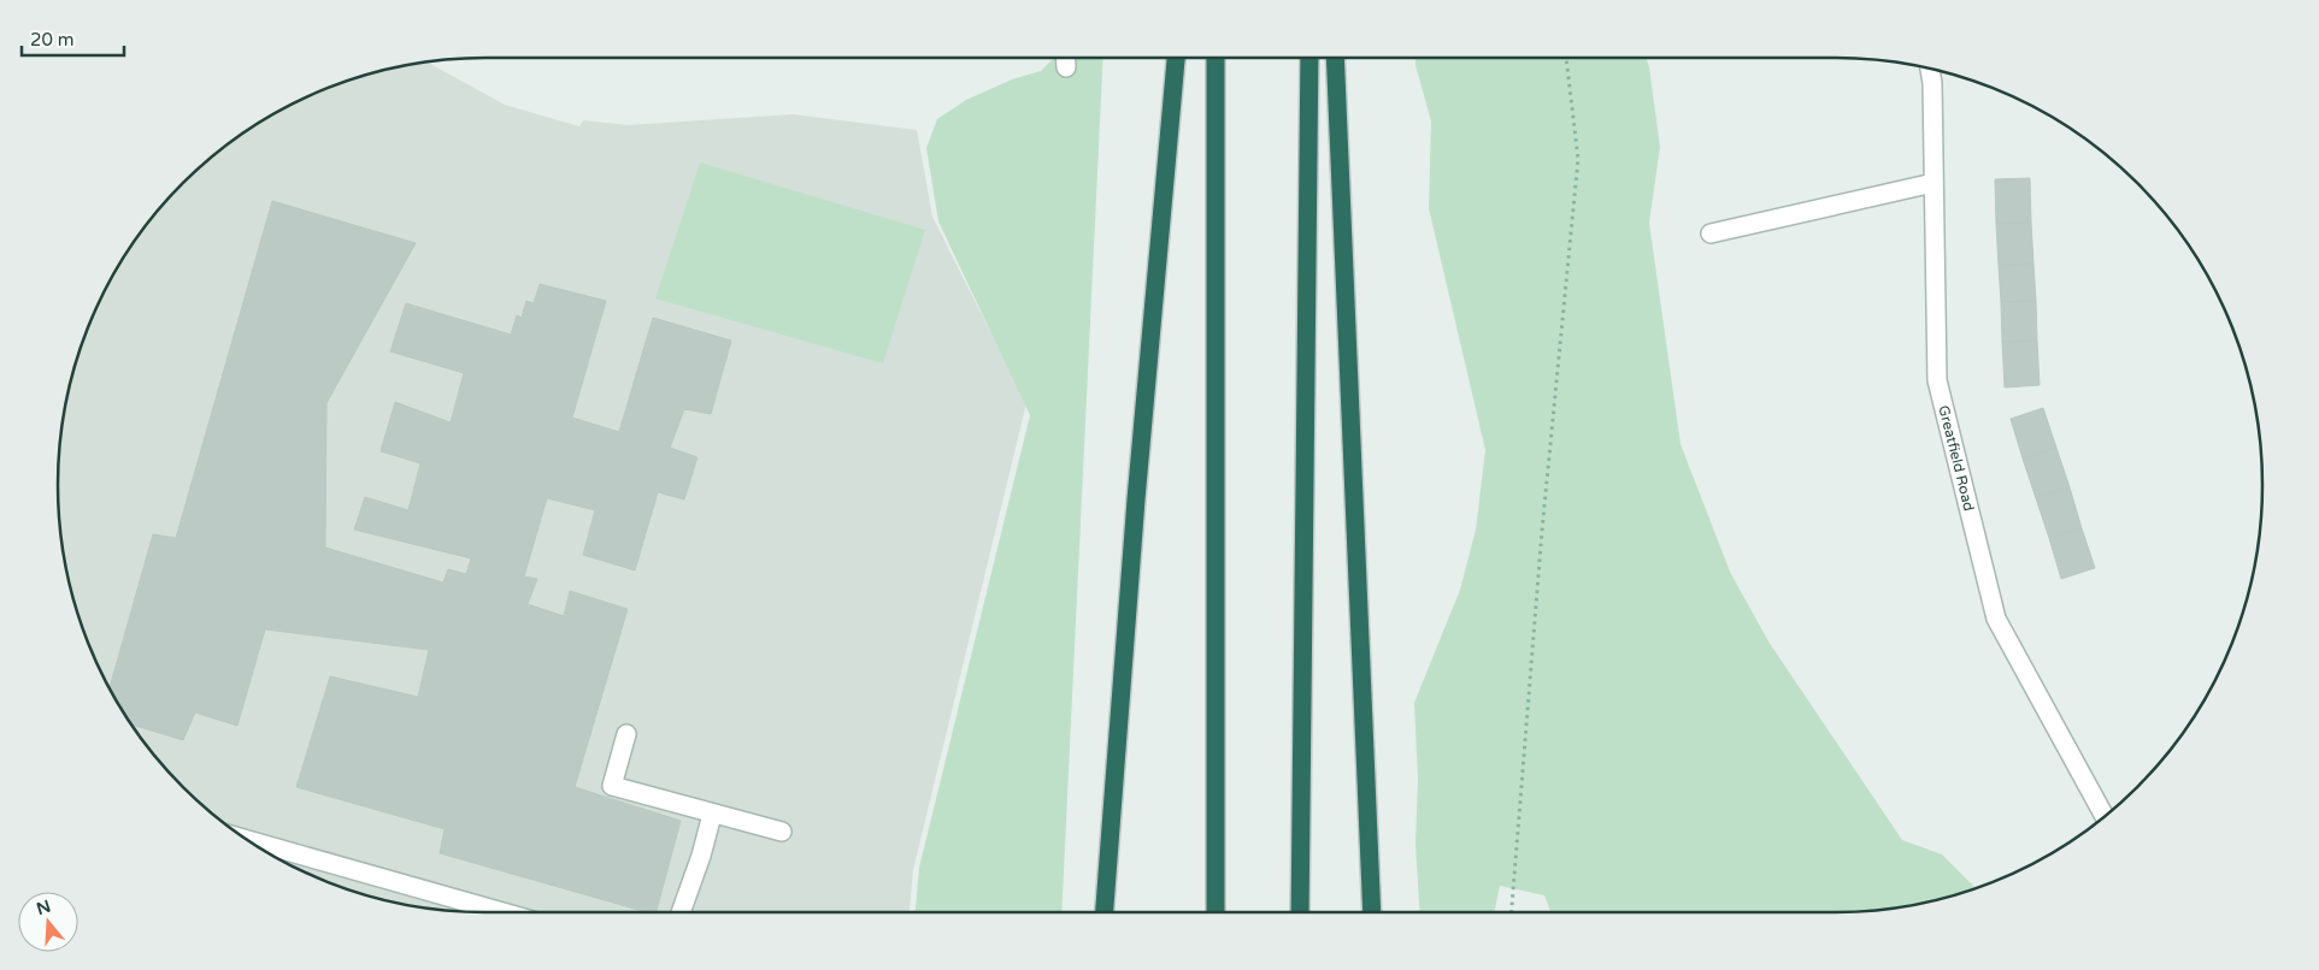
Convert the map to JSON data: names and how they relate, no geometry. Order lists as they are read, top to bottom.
{
  "streets": {
    "street": ["Greatfield Road"]
  },
  "scale_bar": "20 m",
  "north": "top"
}
